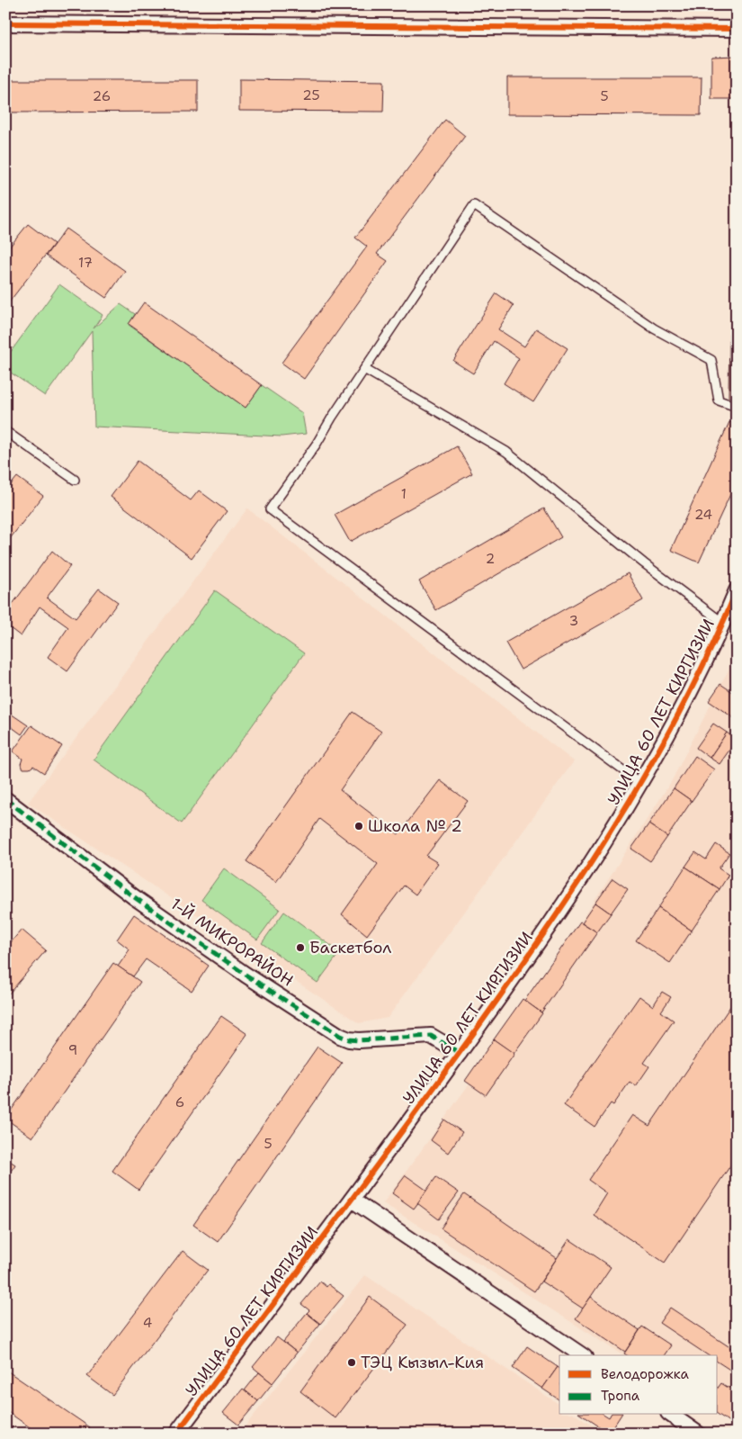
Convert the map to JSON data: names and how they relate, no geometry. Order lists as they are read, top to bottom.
{
  "streets": {
    "street": ["УЛИЦА 60 ЛЕТ КИРГИЗИИ", "1-Й МИКРОРАЙОН"]
  },
  "crossings": [
    ["УЛИЦА 60 ЛЕТ КИРГИЗИИ", "1-Й МИКРОРАЙОН"]
  ],
  "places": ["Школа № 2", "Баскетбол", "ТЭЦ Кызыл-Кия"],
  "house_numbers": [
    "25",
    "26",
    "5",
    "17",
    "1",
    "24",
    "2",
    "3",
    "9",
    "6",
    "5",
    "4"
  ],
  "legend": ["Велодорожка", "Тропа"]
}
